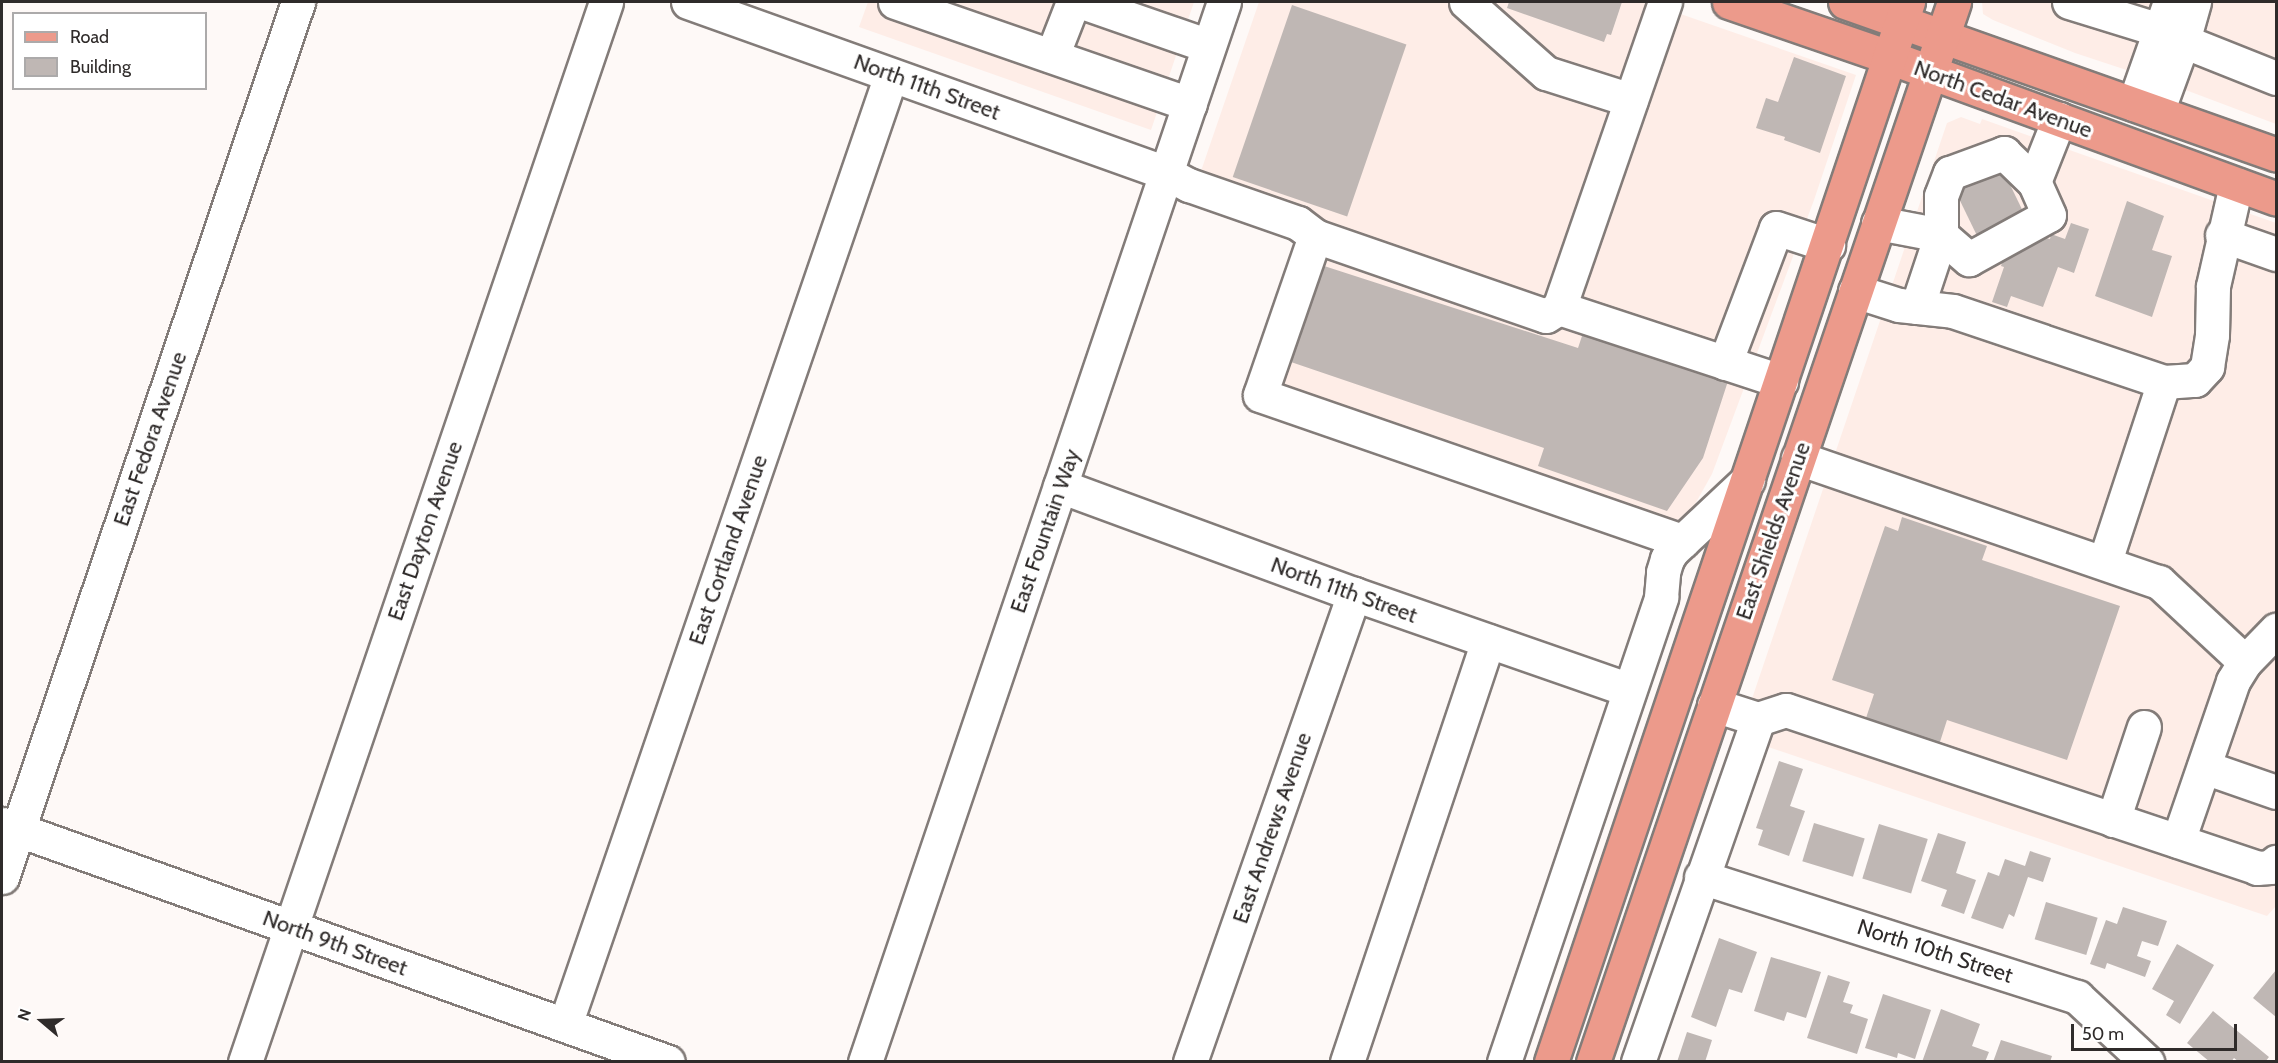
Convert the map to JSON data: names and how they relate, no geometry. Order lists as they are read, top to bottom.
{
  "streets": {
    "main road": ["North Cedar Avenue", "East Shields Avenue"],
    "street": [
      "North 11th Street",
      "East Fedora Avenue",
      "East Dayton Avenue",
      "East Fountain Way",
      "East Cortland Avenue",
      "East Andrews Avenue",
      "North 9th Street",
      "North 10th Street"
    ]
  },
  "crossings": [
    ["North 11th Street", "East Fountain Way"],
    ["North 11th Street", "East Cortland Avenue"],
    ["North 11th Street", "East Andrews Avenue"],
    ["North Cedar Avenue", "East Shields Avenue"],
    ["East Fedora Avenue", "North 9th Street"],
    ["East Dayton Avenue", "North 9th Street"],
    ["East Cortland Avenue", "North 9th Street"]
  ],
  "legend": ["Road", "Building"],
  "scale_bar": "50 m",
  "north": "left"
}
